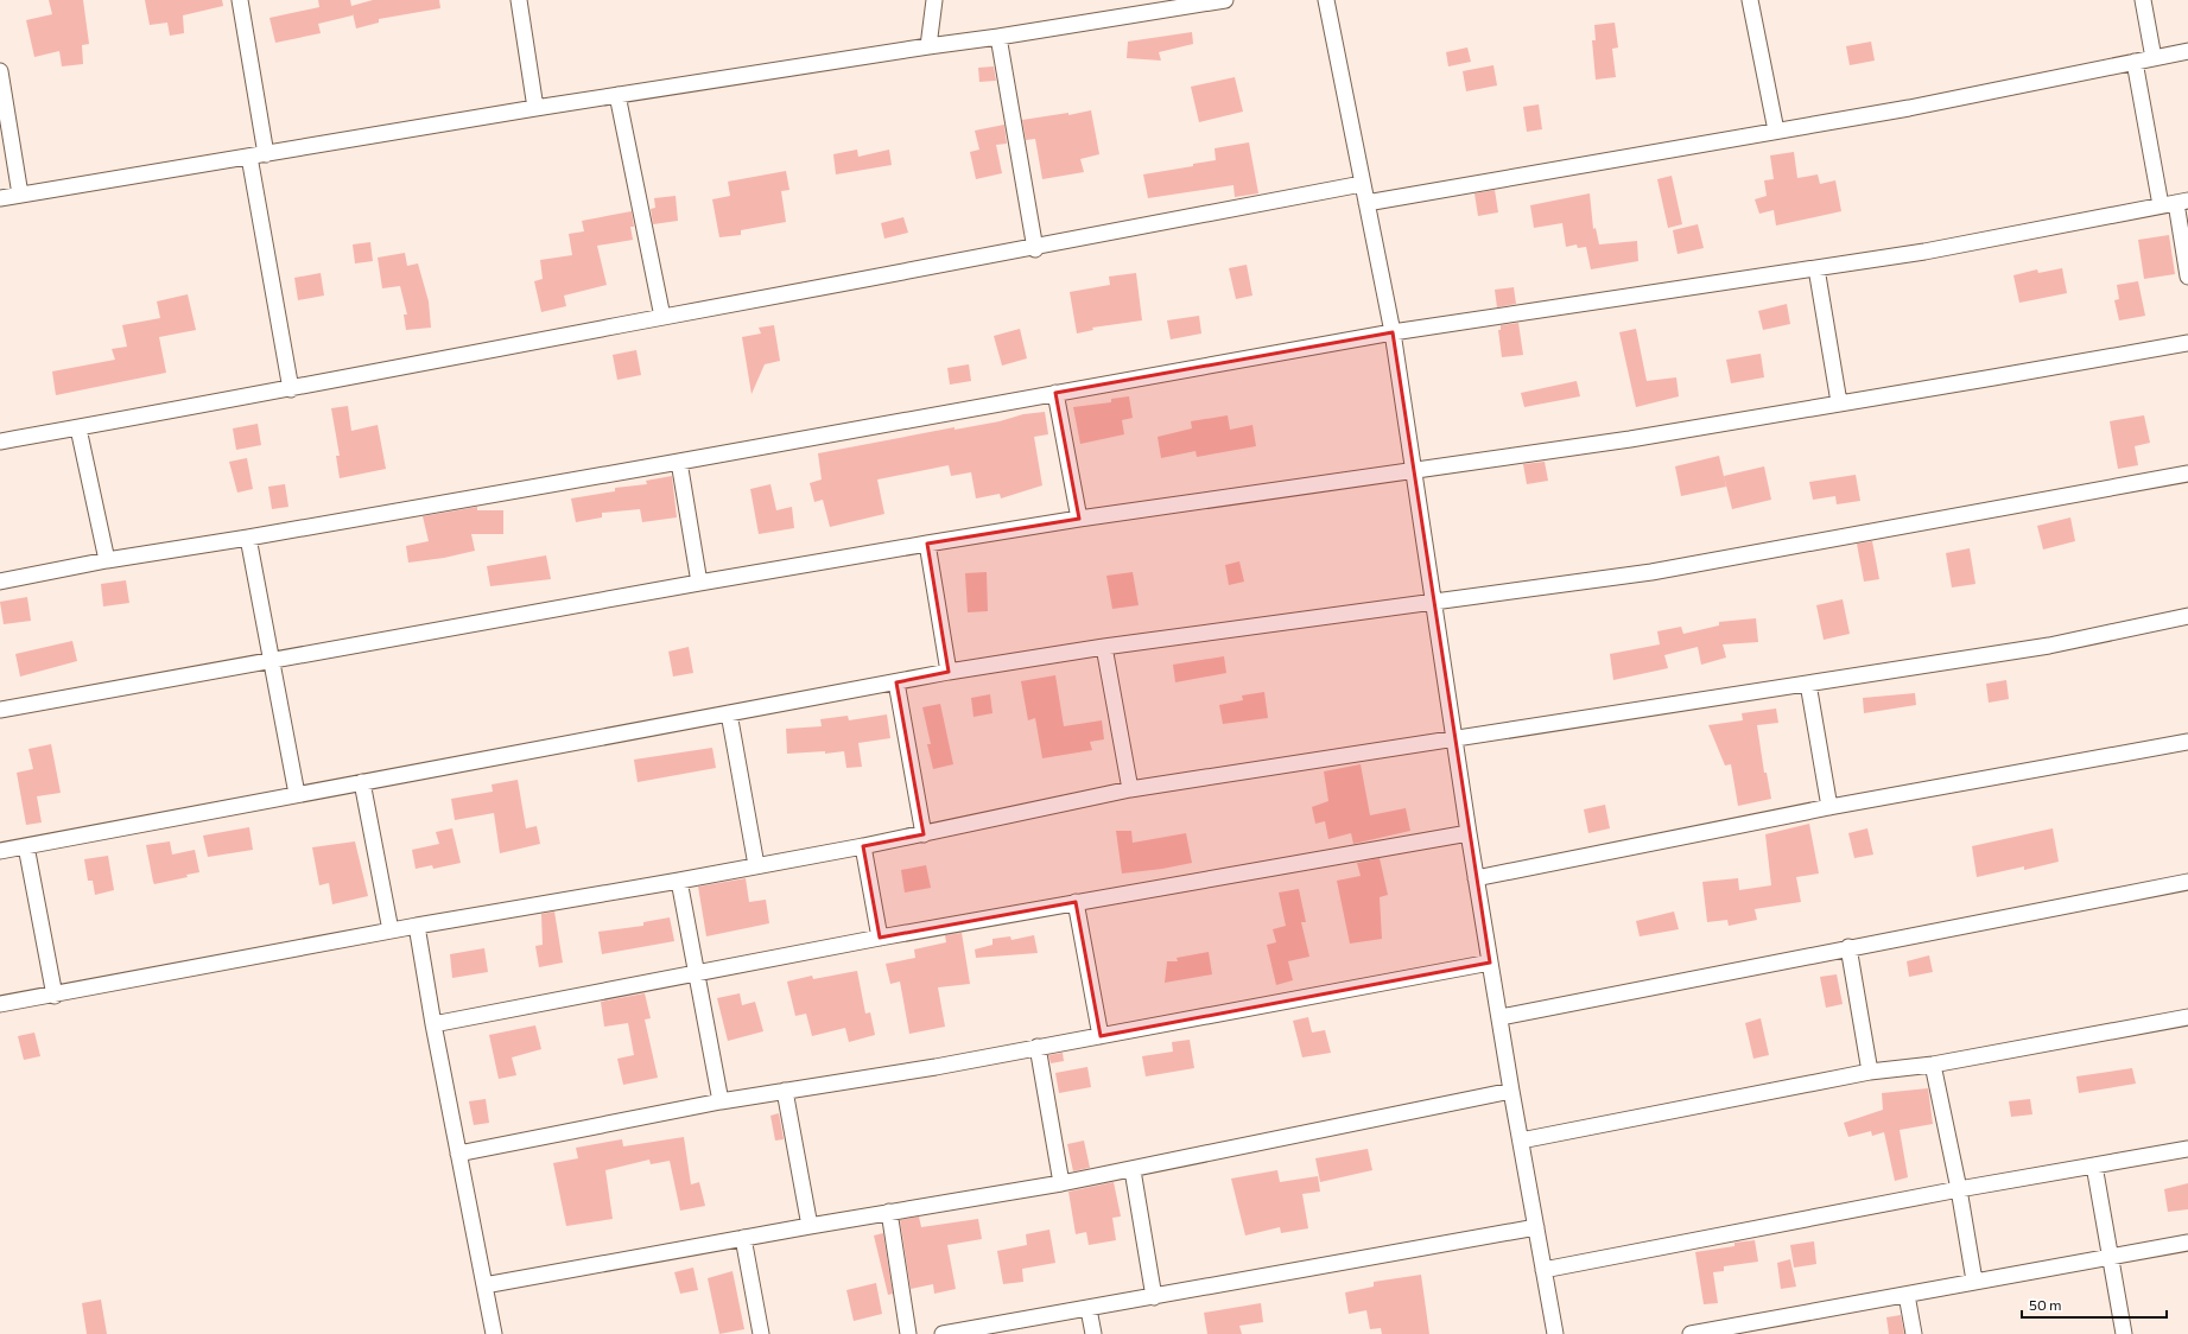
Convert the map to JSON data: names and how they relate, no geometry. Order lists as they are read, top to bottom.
{
  "scale_bar": "50 m"
}
